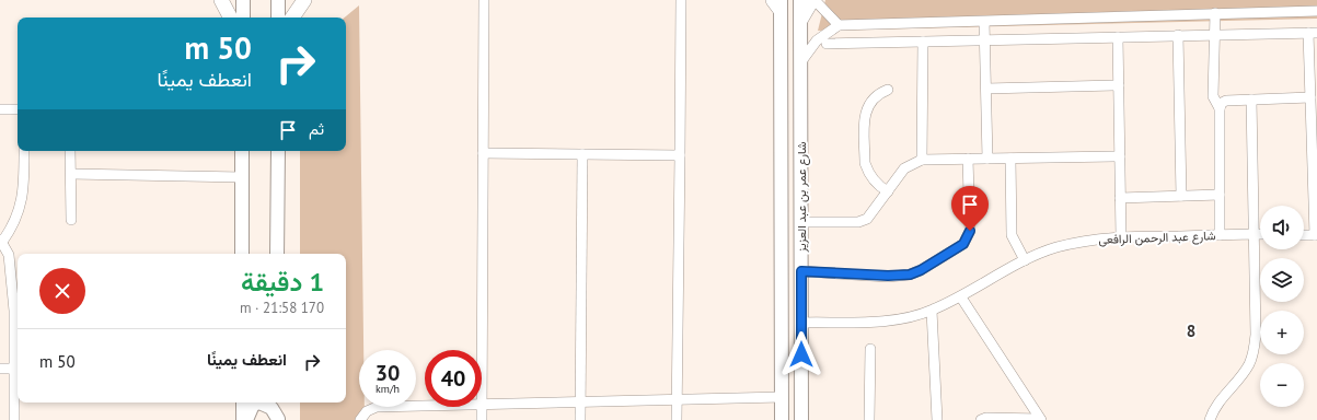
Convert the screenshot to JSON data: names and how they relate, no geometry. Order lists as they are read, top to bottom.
{
  "streets": {
    "street": ["شارع عمر بن عبد العزيز", "شارع عبد الرحمن الرافعى"]
  },
  "crossings": [
    ["شارع عمر بن عبد العزيز", "شارع عبد الرحمن الرافعى"]
  ],
  "districts": ["8"],
  "page": {
    "turn": ["50 m", "انعطف يمينًا"],
    "then": "ثم",
    "map_buttons": ["+", "−"],
    "heading": ["1 دقيقة", "170 m · 21:58"],
    "list": [
      {
        "name": "انعطف يمينًا",
        "value": "50 m"
      }
    ],
    "speed": "30 km/h",
    "limit": "40"
  }
}
